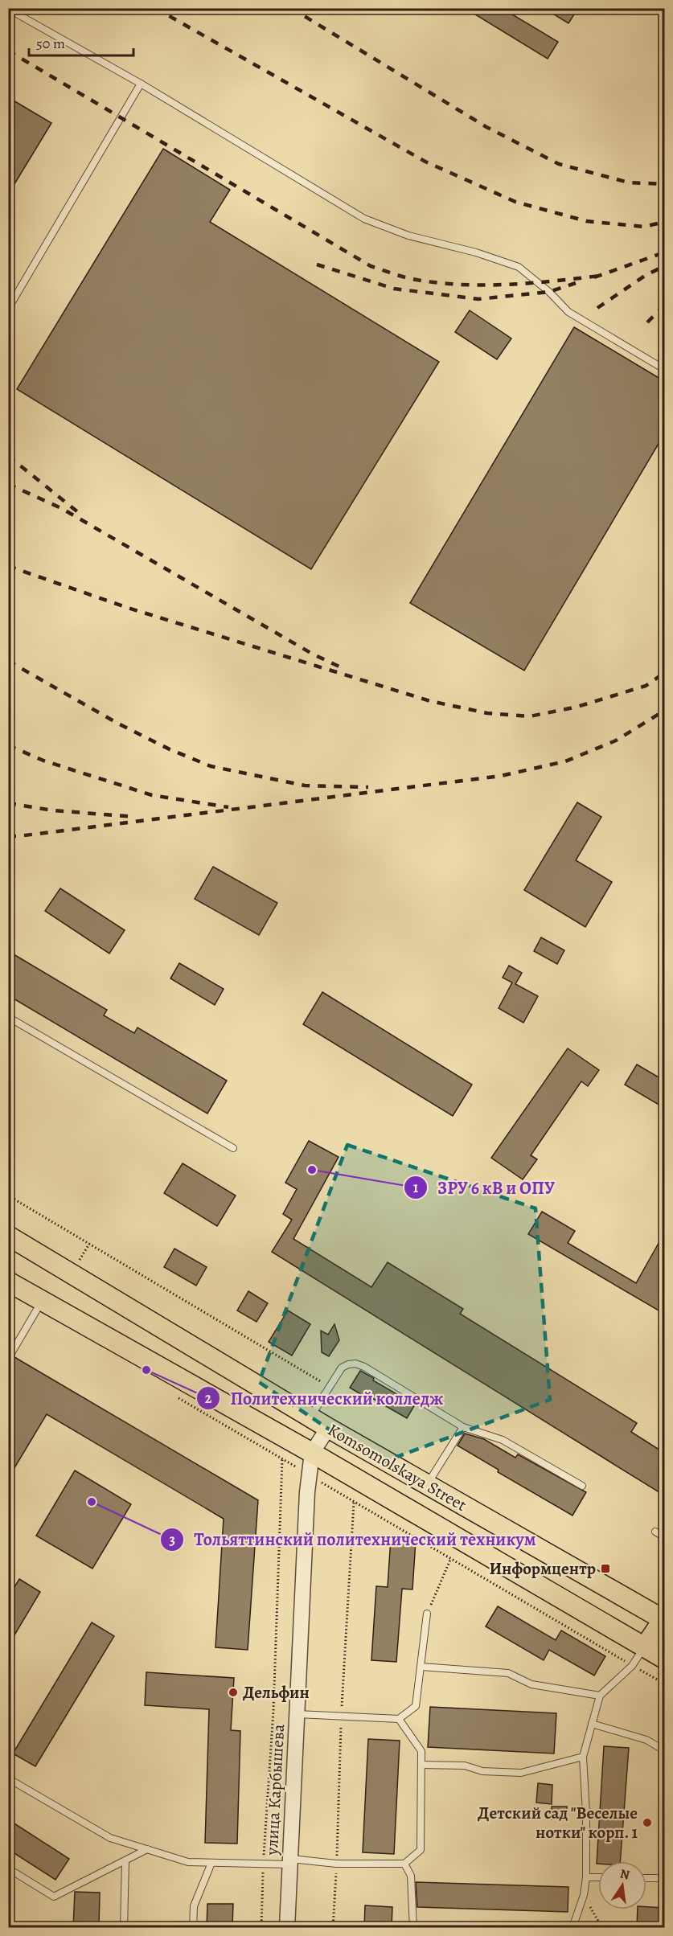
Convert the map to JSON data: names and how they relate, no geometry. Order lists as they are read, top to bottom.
{
  "streets": {
    "main road": ["Komsomolskaya Street"],
    "street": ["улица Карбышева"]
  },
  "crossings": [
    ["Komsomolskaya Street", "улица Карбышева"]
  ],
  "places": {
    "other": [
      "ЗРУ 6 кВ и ОПУ",
      "Политехнический колледж",
      "Тольяттинский политехнический техникум",
      "Дельфин",
      "Детский сад \"Веселые нотки\" корп. 1"
    ],
    "transit": ["Информцентр"]
  },
  "scale_bar": "50 m",
  "north": "top"
}
